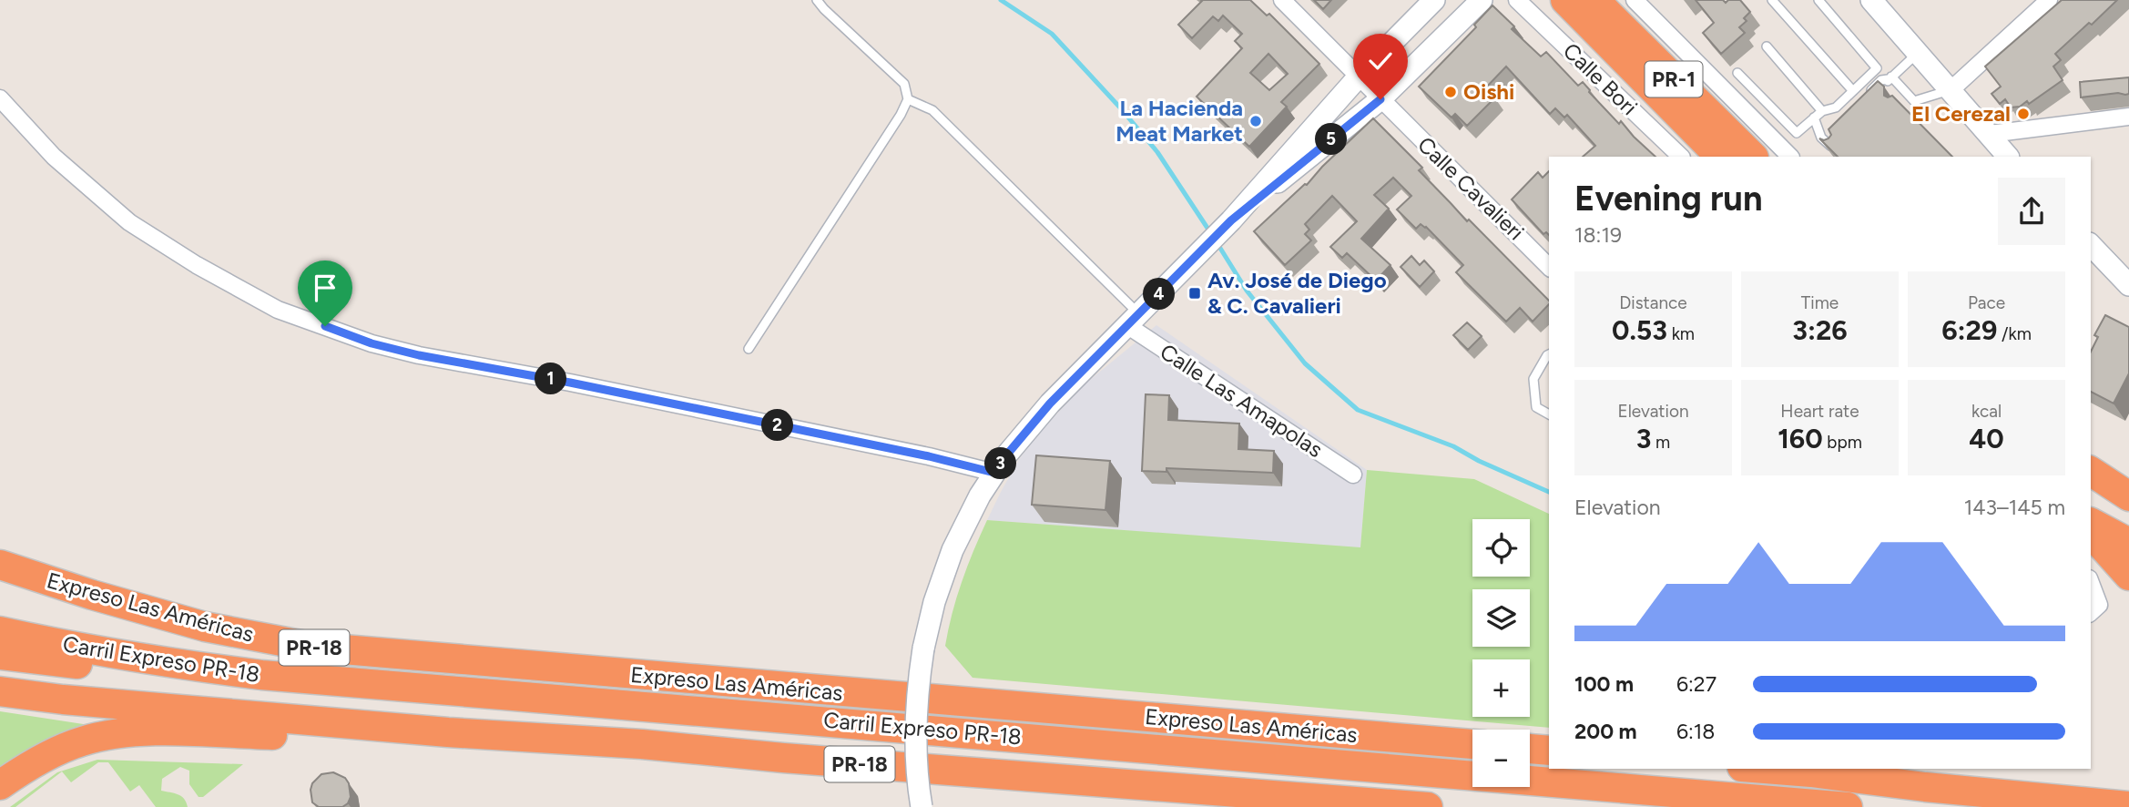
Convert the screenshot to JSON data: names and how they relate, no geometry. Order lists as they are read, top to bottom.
{
  "streets": {
    "highway": [
      "PR-1",
      "Expreso Las Américas",
      "PR-18",
      "Carril Expreso PR-18"
    ],
    "street": ["Calle Bori", "Calle Cavalieri", "Calle Las Amapolas"]
  },
  "places": {
    "other": ["Oishi", "El Cerezal", "La Hacienda Meat Market"],
    "transit": ["Av. José de Diego & C. Cavalieri"]
  },
  "page": {
    "pins": [
      "5",
      "4",
      "1",
      "2",
      "3"
    ],
    "heading": ["Evening run", "18:19"],
    "stats": [
      ["Distance", "0.53 km"],
      ["Time", "3:26"],
      ["Pace", "6:29 /km"],
      ["Elevation", "3 m"],
      ["Heart rate", "160 bpm"],
      ["kcal", "40"]
    ],
    "chart": ["Elevation", "143–145 m"],
    "map_buttons": ["+", "−"],
    "list": [
      {
        "name": "100 m",
        "note": "6:27"
      },
      {
        "name": "200 m",
        "note": "6:18"
      }
    ]
  }
}
